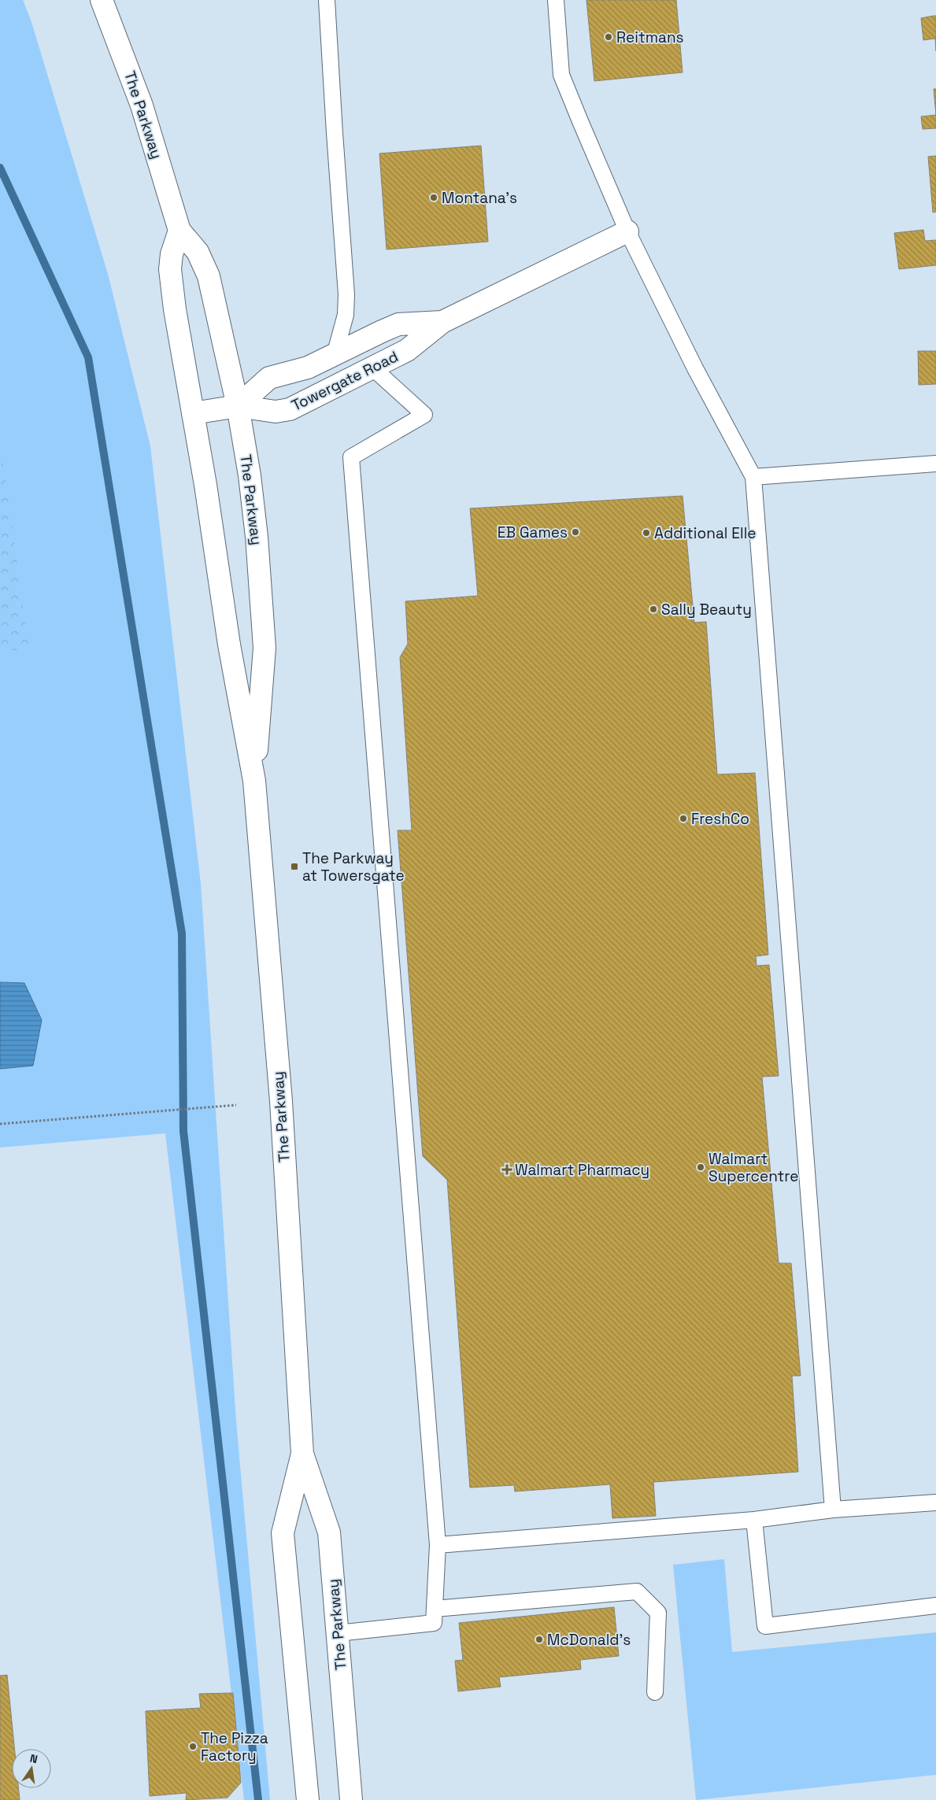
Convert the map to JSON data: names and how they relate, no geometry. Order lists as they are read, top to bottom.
{
  "streets": {
    "main road": ["The Parkway", "Towergate Road"]
  },
  "crossings": [
    ["The Parkway", "Towergate Road"]
  ],
  "places": {
    "other": [
      "Reitmans",
      "Montana's",
      "EB Games",
      "Additional Elle",
      "Sally Beauty",
      "FreshCo",
      "Walmart Supercentre",
      "McDonald's",
      "The Pizza Factory"
    ],
    "transit": ["The Parkway at Towersgate"],
    "health": ["Walmart Pharmacy"]
  },
  "north": "top"
}
